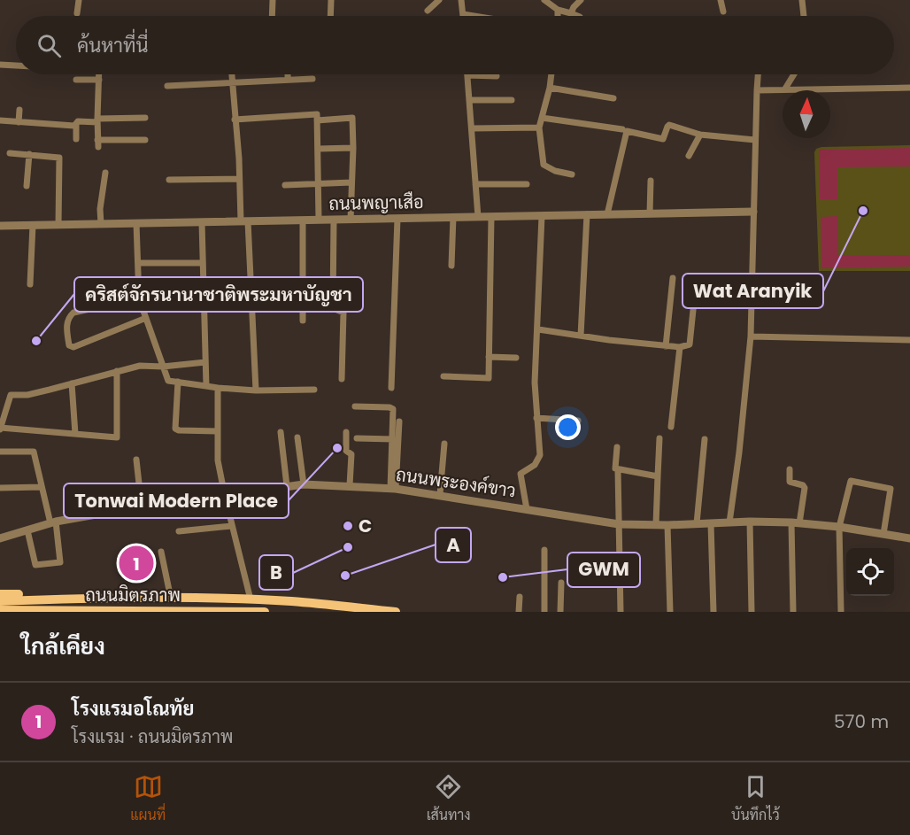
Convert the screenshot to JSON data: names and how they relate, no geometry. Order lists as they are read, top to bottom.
{
  "streets": {
    "main road": ["ถนนมิตรภาพ"],
    "street": ["ถนนพญาเสือ", "ถนนพระองค์ขาว"]
  },
  "places": [
    "Wat Aranyik",
    "คริสต์จักรนานาชาติพระมหาบัญชา",
    "Tonwai Modern Place",
    "C",
    "B",
    "A",
    "GWM"
  ],
  "north": "top",
  "page": {
    "search": "ค้นหาที่นี่",
    "pins": "1",
    "heading": "ใกล้เคียง",
    "list": [
      {
        "mark": "1",
        "name": "โรงแรมอโณทัย",
        "note": "โรงแรม · ถนนมิตรภาพ",
        "value": "570 m"
      }
    ],
    "nav": ["แผนที่", "เส้นทาง", "บันทึกไว้"]
  }
}
